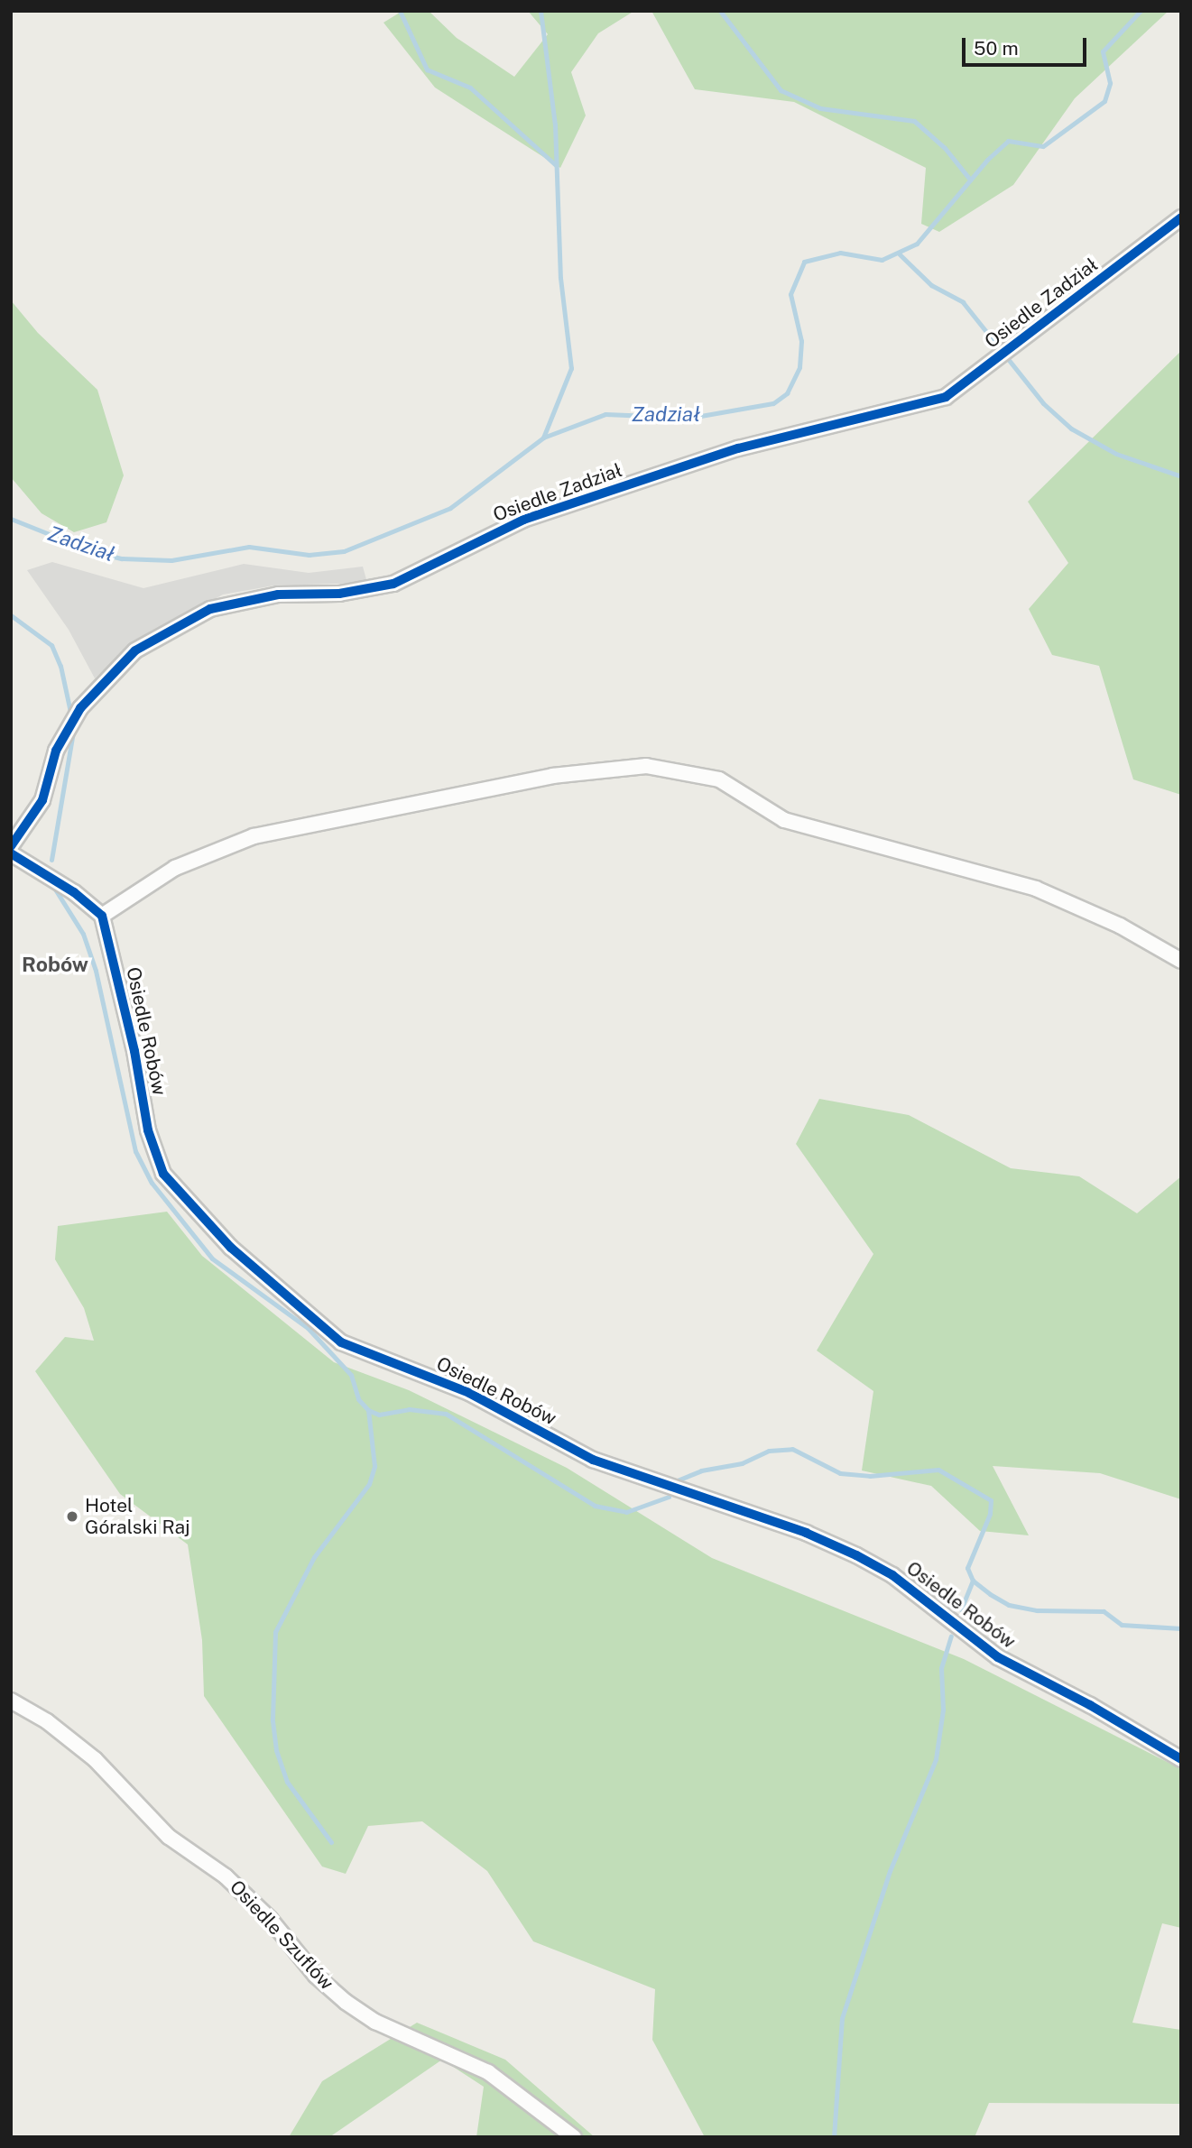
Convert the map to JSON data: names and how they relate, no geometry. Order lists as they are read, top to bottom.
{
  "streets": {
    "street": ["Osiedle Zadział", "Osiedle Robów", "Osiedle Szuflów"]
  },
  "districts": ["Robów"],
  "water": ["Zadział"],
  "places": ["Hotel Góralski Raj"],
  "scale_bar": "50 m"
}
